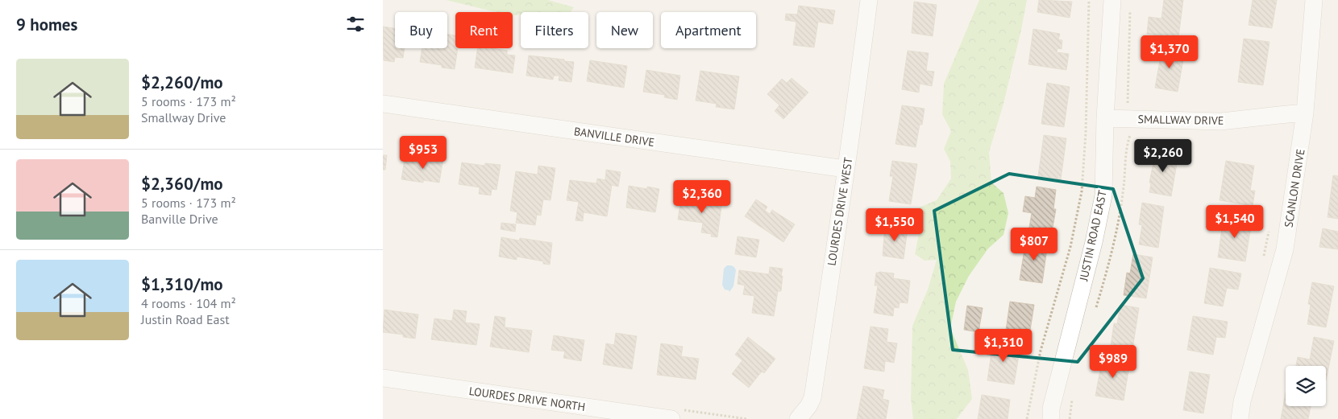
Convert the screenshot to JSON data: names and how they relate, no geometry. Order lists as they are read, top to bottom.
{
  "streets": {
    "street": [
      "SMALLWAY DRIVE",
      "BANVILLE DRIVE",
      "SCANLON DRIVE",
      "LOURDES DRIVE WEST",
      "JUSTIN ROAD EAST",
      "LOURDES DRIVE NORTH"
    ]
  },
  "crossings": [
    ["SMALLWAY DRIVE", "SCANLON DRIVE"],
    ["SMALLWAY DRIVE", "JUSTIN ROAD EAST"],
    ["BANVILLE DRIVE", "LOURDES DRIVE WEST"]
  ],
  "page": {
    "heading": "9 homes",
    "chip": [
      "Buy",
      "Rent",
      "Filters",
      "New",
      "Apartment"
    ],
    "price": [
      "$1,370",
      "$953",
      "$2,260",
      "$2,360",
      "$1,540",
      "$1,550",
      "$807",
      "$1,310",
      "$989"
    ],
    "list": [
      {
        "name": "$2,260/mo",
        "note": "5 rooms · 173 m² · Smallway Drive"
      },
      {
        "name": "$2,360/mo",
        "note": "5 rooms · 173 m² · Banville Drive"
      },
      {
        "name": "$1,310/mo",
        "note": "4 rooms · 104 m² · Justin Road East"
      }
    ]
  }
}
